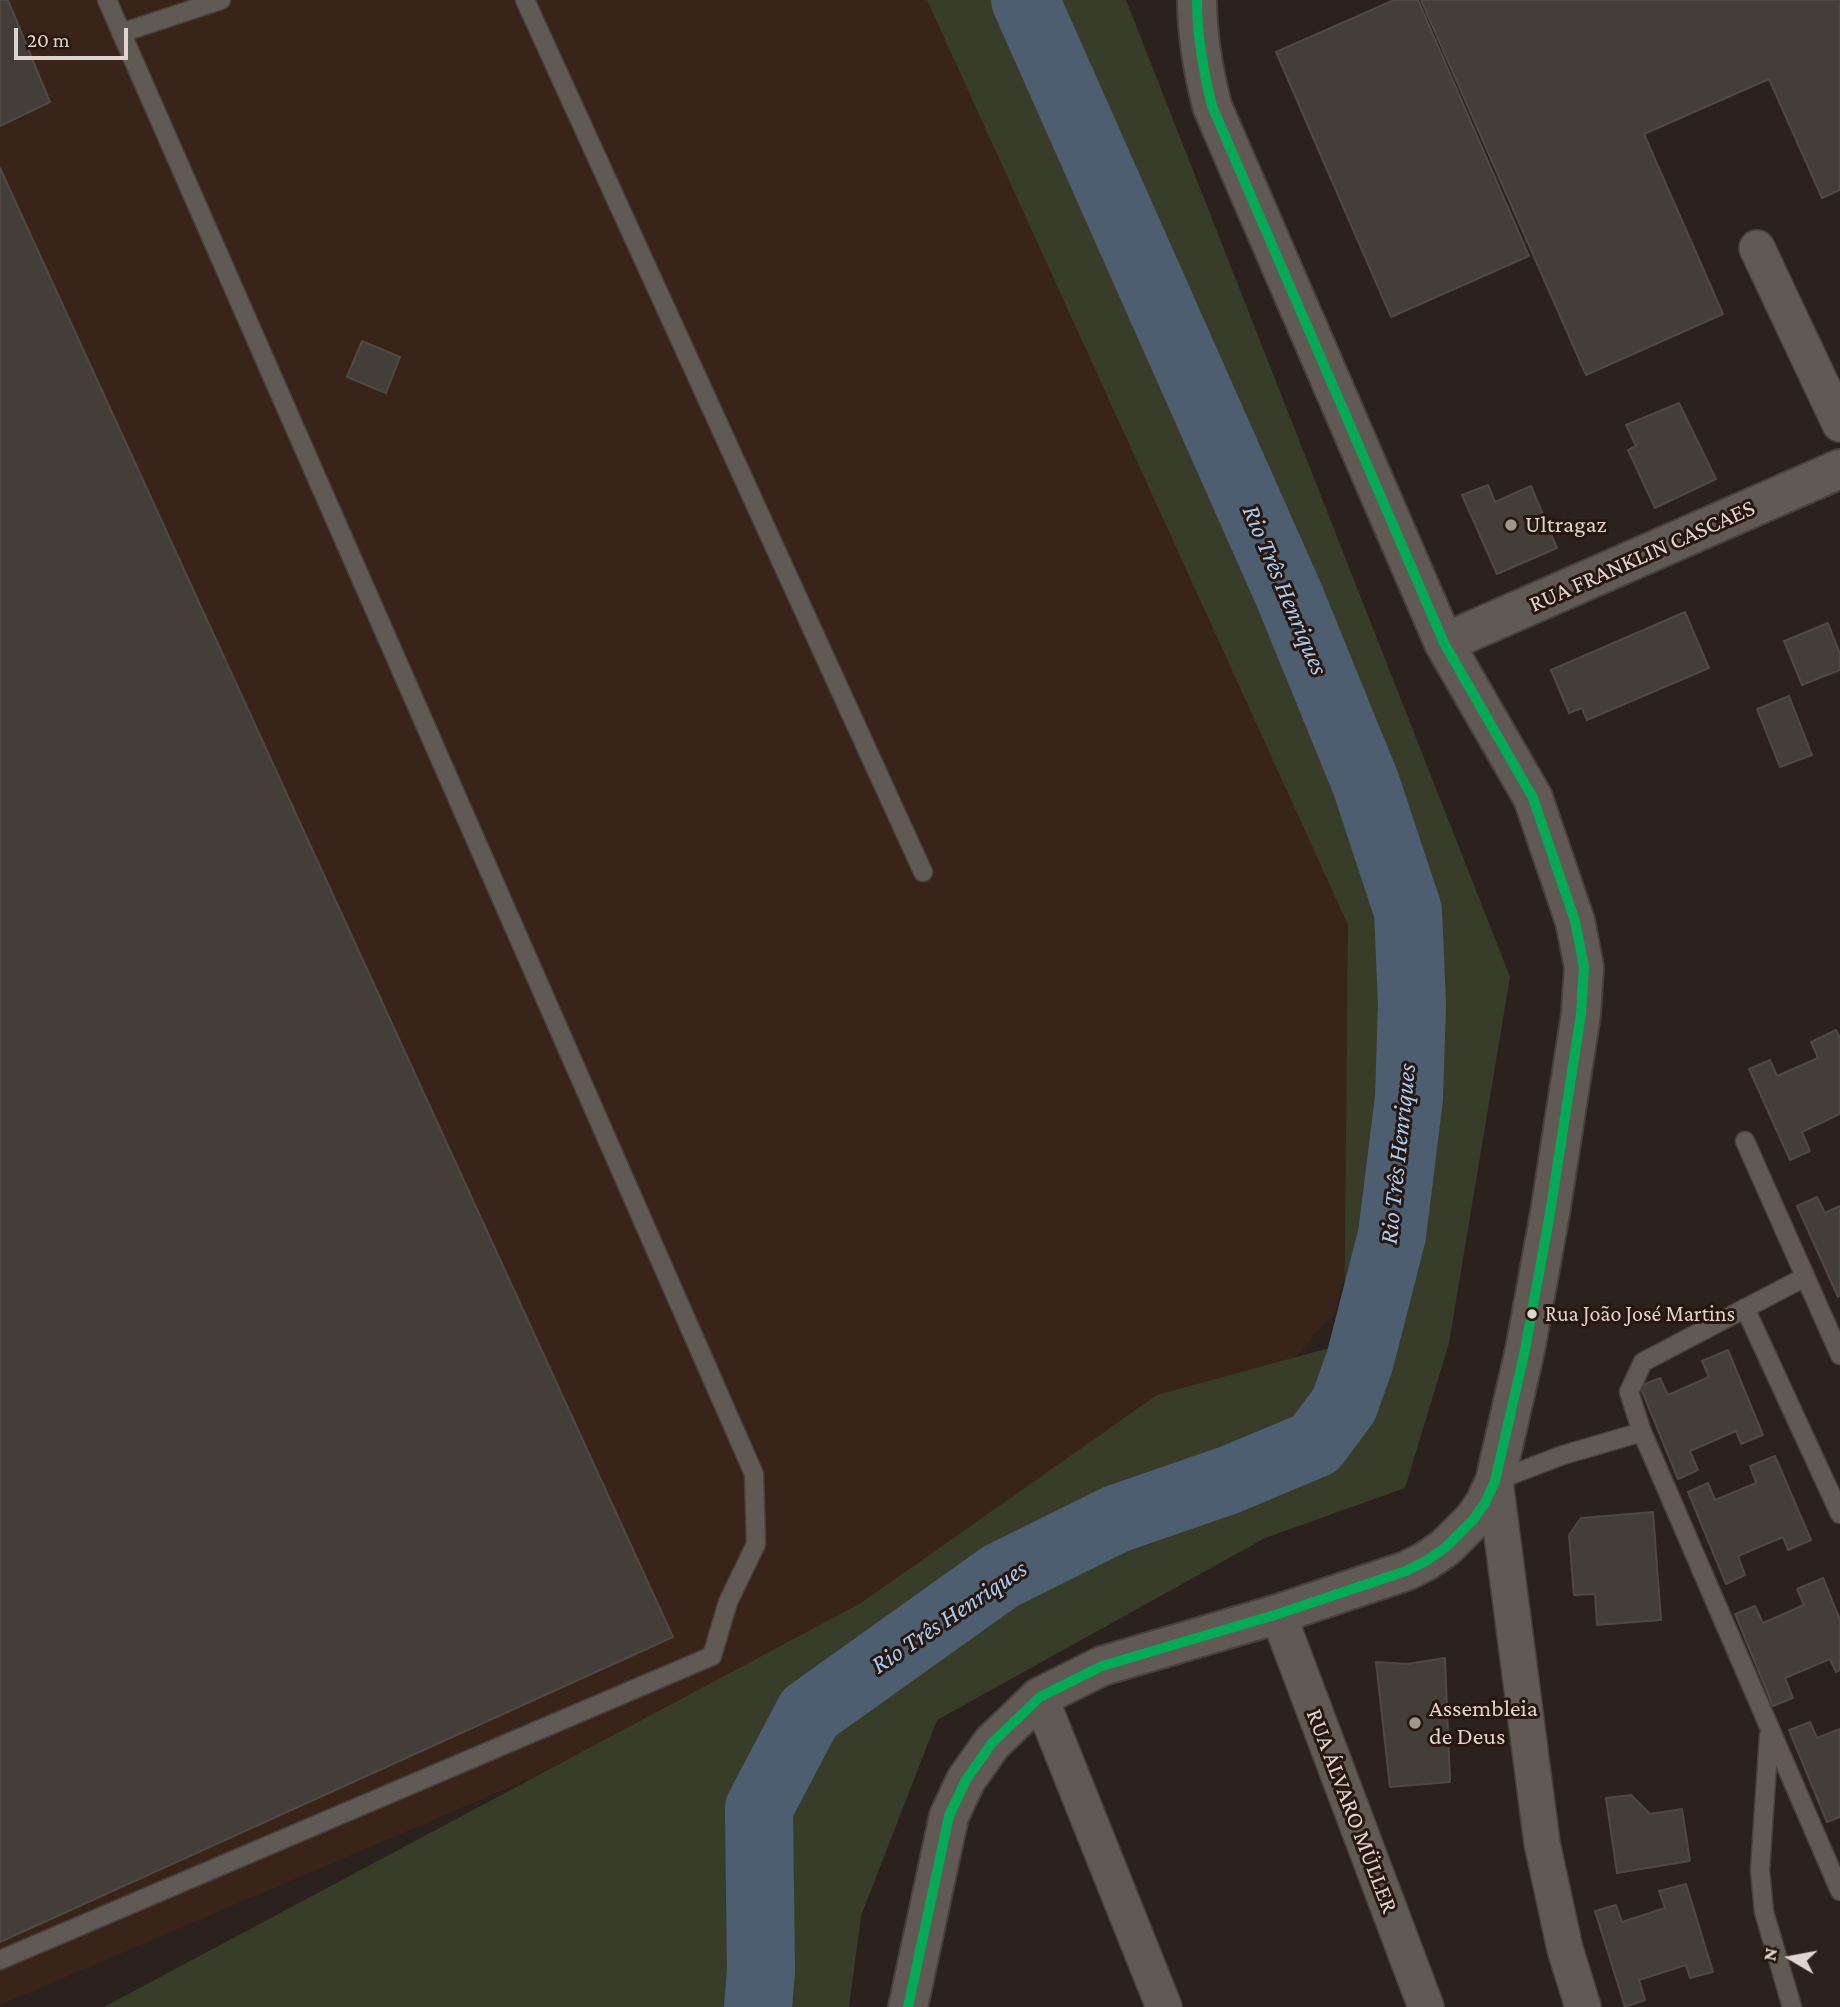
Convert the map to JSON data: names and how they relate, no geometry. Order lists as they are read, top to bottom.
{
  "streets": {
    "main road": ["RUA FRANKLIN CASCAES"],
    "street": ["RUA ÁLVARO MÜLLER"]
  },
  "water": ["Rio Três Henriques"],
  "places": ["Ultragaz", "Rua João José Martins", "Assembleia de Deus"],
  "scale_bar": "20 m",
  "north": "left"
}
